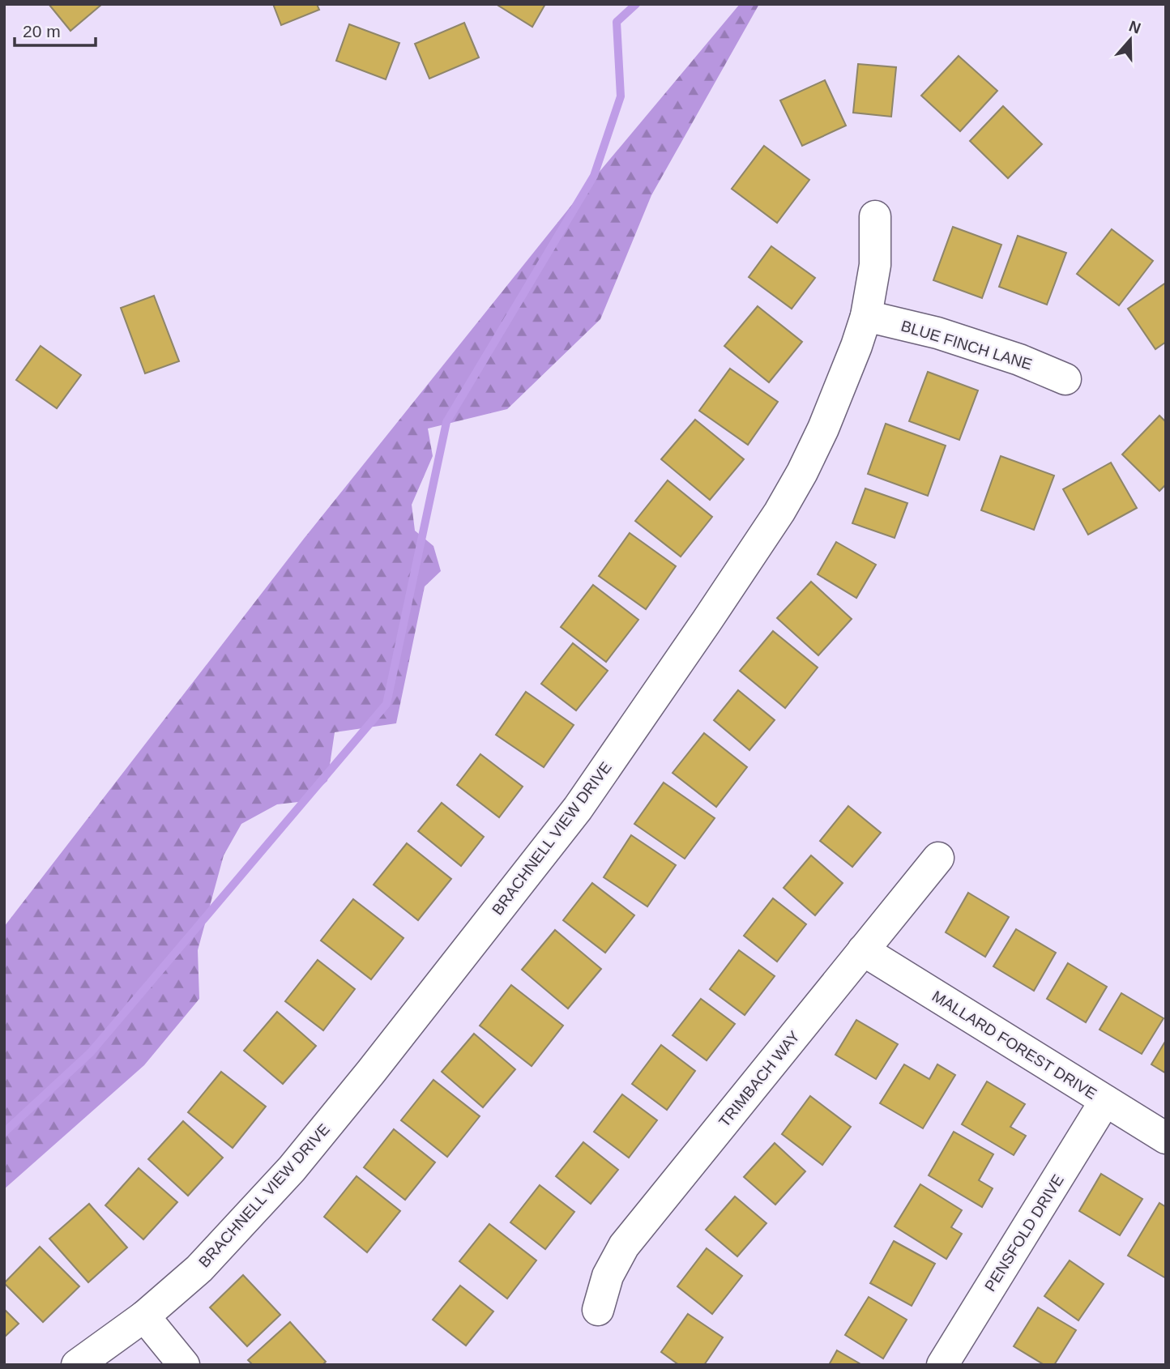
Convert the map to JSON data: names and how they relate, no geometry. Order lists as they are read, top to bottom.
{
  "streets": {
    "street": [
      "BLUE FINCH LANE",
      "BRACHNELL VIEW DRIVE",
      "MALLARD FOREST DRIVE",
      "TRIMBACH WAY",
      "PENSFOLD DRIVE"
    ]
  },
  "crossings": [
    ["BLUE FINCH LANE", "BRACHNELL VIEW DRIVE"],
    ["MALLARD FOREST DRIVE", "TRIMBACH WAY"],
    ["MALLARD FOREST DRIVE", "PENSFOLD DRIVE"]
  ],
  "scale_bar": "20 m",
  "north": "top"
}
